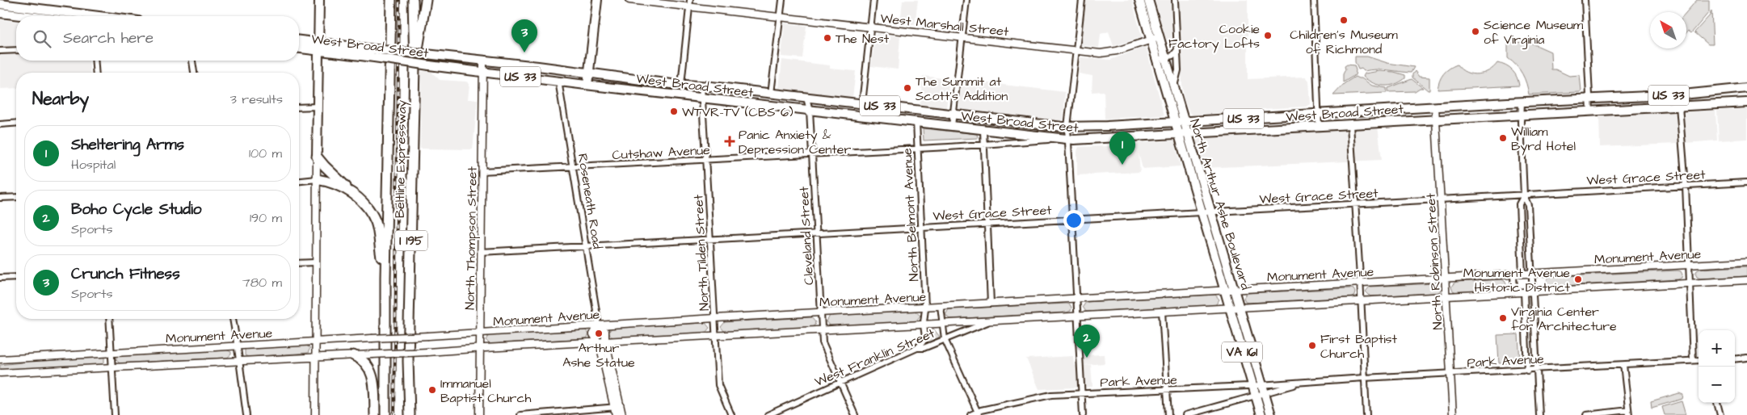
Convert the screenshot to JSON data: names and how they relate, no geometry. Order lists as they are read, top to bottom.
{
  "streets": {
    "highway": ["Beltline Expressway", "I 195"],
    "main road": [
      "West Broad Street",
      "US 33",
      "North Arthur Ashe Boulevard",
      "VA 161"
    ],
    "street": [
      "West Marshall Street",
      "Cutshaw Avenue",
      "West Grace Street",
      "Roseneath Road",
      "North Belmont Avenue",
      "Cleveland Street",
      "North Thompson Street",
      "North Tilden Street",
      "Monument Avenue",
      "North Robinson Street",
      "West Franklin Street",
      "Park Avenue"
    ]
  },
  "crossings": [
    ["West Marshall Street", "North Arthur Ashe Boulevard"],
    ["West Broad Street", "Cutshaw Avenue"],
    ["West Broad Street", "Roseneath Road"],
    ["West Broad Street", "North Arthur Ashe Boulevard"],
    ["West Broad Street", "North Belmont Avenue"],
    ["West Broad Street", "Cleveland Street"],
    ["West Broad Street", "North Thompson Street"],
    ["West Broad Street", "North Tilden Street"],
    ["West Broad Street", "North Robinson Street"],
    ["Cutshaw Avenue", "Roseneath Road"],
    ["Cutshaw Avenue", "North Belmont Avenue"],
    ["Cutshaw Avenue", "Cleveland Street"],
    ["Cutshaw Avenue", "North Thompson Street"],
    ["Cutshaw Avenue", "North Tilden Street"],
    ["West Grace Street", "Roseneath Road"],
    ["West Grace Street", "North Arthur Ashe Boulevard"],
    ["West Grace Street", "North Belmont Avenue"],
    ["West Grace Street", "Cleveland Street"],
    ["West Grace Street", "North Thompson Street"],
    ["West Grace Street", "North Tilden Street"],
    ["West Grace Street", "North Robinson Street"],
    ["Roseneath Road", "Monument Avenue"],
    ["North Arthur Ashe Boulevard", "Monument Avenue"],
    ["North Arthur Ashe Boulevard", "Park Avenue"],
    ["North Belmont Avenue", "Monument Avenue"],
    ["North Belmont Avenue", "West Franklin Street"],
    ["Cleveland Street", "Monument Avenue"],
    ["Cleveland Street", "West Franklin Street"],
    ["North Thompson Street", "Monument Avenue"],
    ["North Tilden Street", "Monument Avenue"],
    ["Monument Avenue", "North Robinson Street"],
    ["Monument Avenue", "West Franklin Street"],
    ["North Robinson Street", "Park Avenue"]
  ],
  "places": {
    "other": [
      "Children's Museum of Richmond",
      "Science Museum of Virginia",
      "Cookie Factory Lofts",
      "The Nest",
      "The Summit at Scott’s Addition",
      "WTVR-TV (CBS 6)",
      "William Byrd Hotel",
      "Monument Avenue Historic District",
      "Virginia Center for Architecture",
      "Arthur Ashe Statue",
      "First Baptist Church",
      "Immanuel Baptist Church"
    ],
    "health": ["Panic Anxiety & Depression Center"]
  },
  "north": "top left",
  "page": {
    "search": "Search here",
    "pins": ["3", "1", "2"],
    "heading": ["Nearby", "3 results"],
    "list": [
      {
        "mark": "1",
        "name": "Sheltering Arms",
        "note": "Hospital",
        "value": "100 m"
      },
      {
        "mark": "2",
        "name": "Boho Cycle Studio",
        "note": "Sports",
        "value": "190 m"
      },
      {
        "mark": "3",
        "name": "Crunch Fitness",
        "note": "Sports",
        "value": "780 m"
      }
    ],
    "map_buttons": ["+", "−"]
  }
}
